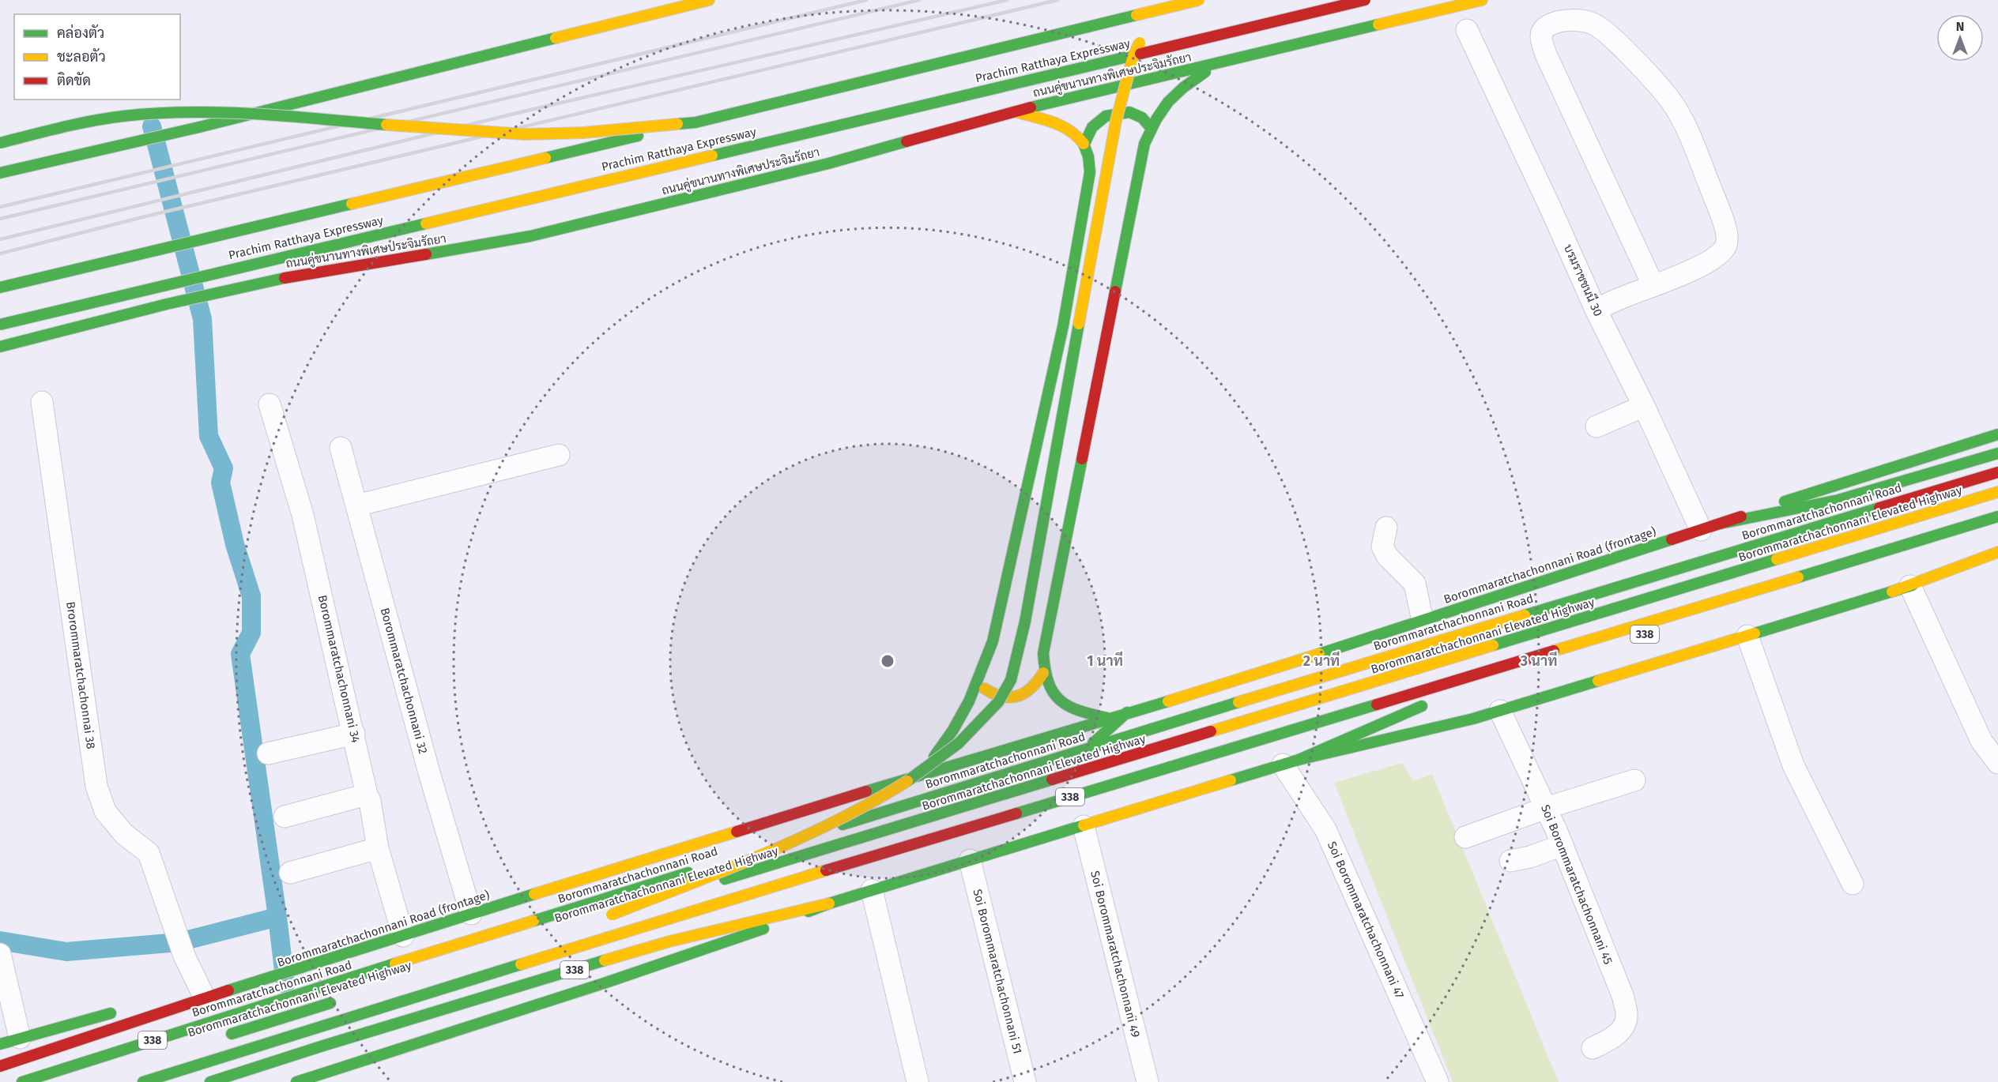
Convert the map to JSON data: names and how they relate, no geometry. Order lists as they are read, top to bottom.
{
  "streets": {
    "main road": [
      "Prachim Ratthaya Expressway",
      "ถนนคู่ขนานทางพิเศษประจิมรัถยา",
      "Borommaratchachonnani Road",
      "Borommaratchachonnani Elevated Highway",
      "Borommaratchachonnani Road (frontage)",
      "338"
    ],
    "street": [
      "บรมราชชนนี 30",
      "Borommaratchachonnani 34",
      "Brorommaratchachonnai 38",
      "Borommaratchachonnani 32",
      "Soi Borommaratchachonnani 45",
      "Soi Borommaratchachonnani 47",
      "Soi Borommaratchachonnani 49",
      "Soi Borommaratchachonnani 51"
    ]
  },
  "crossings": [
    ["บรมราชชนนี 30", "Borommaratchachonnani Road (frontage)"],
    ["Borommaratchachonnani Road", "Borommaratchachonnani Road (frontage)"],
    ["Borommaratchachonnani Road (frontage)", "Borommaratchachonnani 34"],
    ["Borommaratchachonnani Road (frontage)", "Brorommaratchachonnai 38"],
    ["Borommaratchachonnani Road (frontage)", "Borommaratchachonnani 32"],
    ["338", "Soi Borommaratchachonnani 45"],
    ["338", "Soi Borommaratchachonnani 47"],
    ["338", "Soi Borommaratchachonnani 49"],
    ["338", "Soi Borommaratchachonnani 51"]
  ],
  "legend": ["คล่องตัว", "ชะลอตัว", "ติดขัด"],
  "north": "top",
  "rings": ["1 นาที", "2 นาที", "3 นาที"]
}
